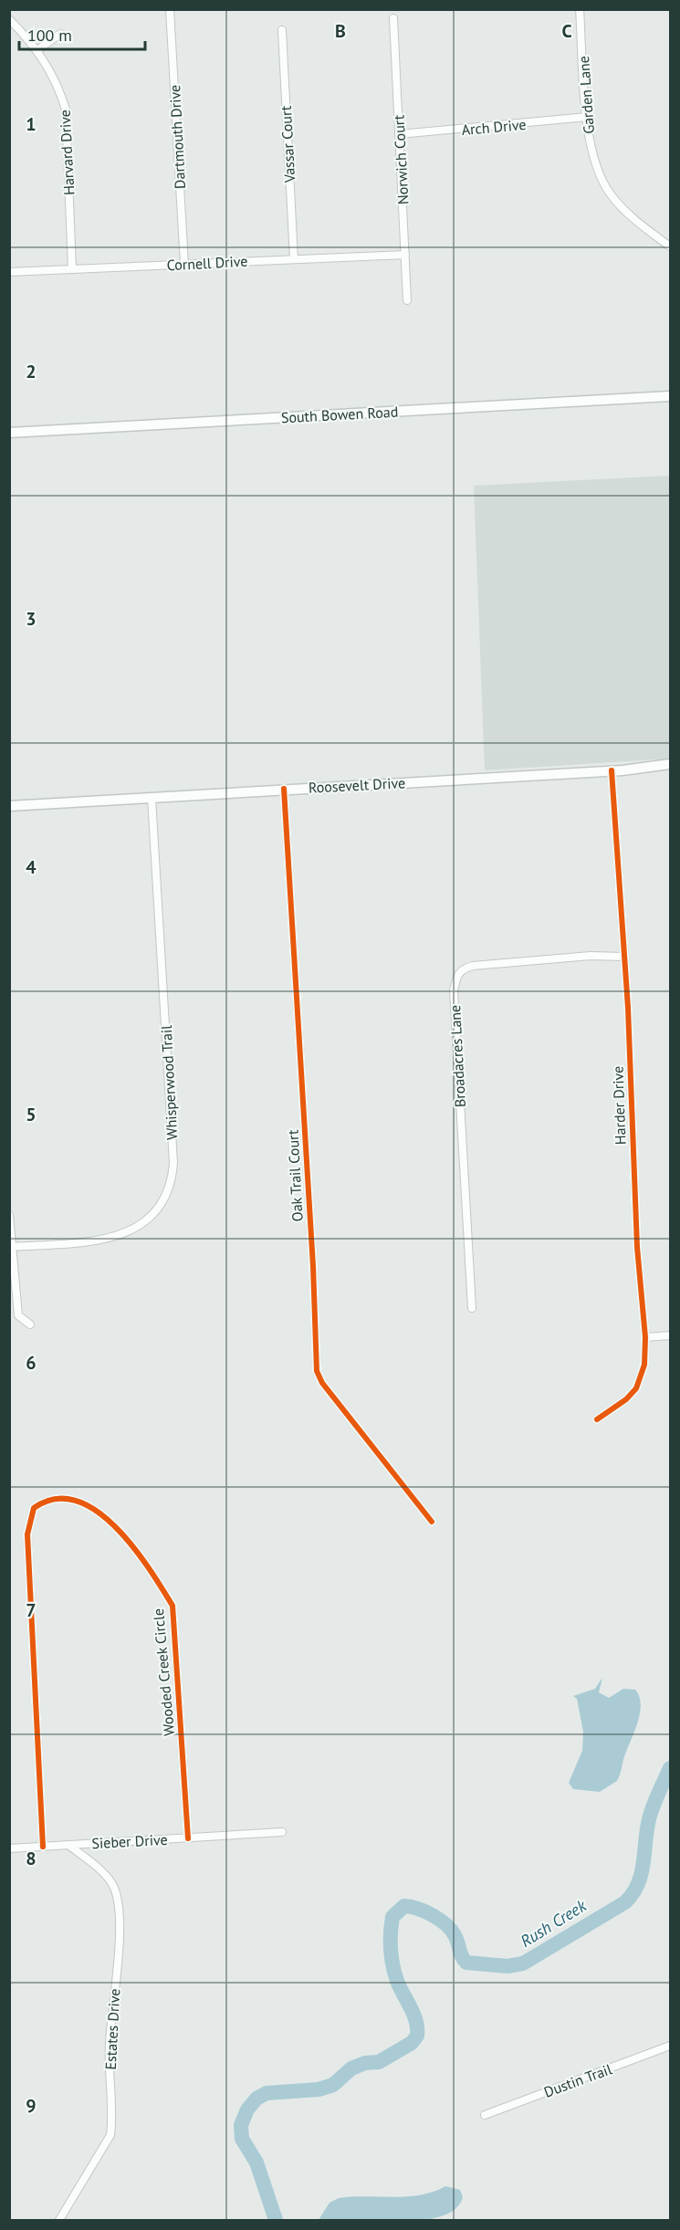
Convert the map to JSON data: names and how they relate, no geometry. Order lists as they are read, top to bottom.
{
  "streets": {
    "street": [
      "Garden Lane",
      "Arch Drive",
      "Dartmouth Drive",
      "Vassar Court",
      "Harvard Drive",
      "Norwich Court",
      "Cornell Drive",
      "South Bowen Road",
      "Roosevelt Drive",
      "Broadacres Lane",
      "Whisperwood Trail",
      "Harder Drive",
      "Oak Trail Court",
      "Wooded Creek Circle",
      "Sieber Drive",
      "Estates Drive",
      "Dustin Trail"
    ]
  },
  "crossings": [
    ["Garden Lane", "Arch Drive"],
    ["Arch Drive", "Norwich Court"],
    ["Dartmouth Drive", "Cornell Drive"],
    ["Vassar Court", "Cornell Drive"],
    ["Harvard Drive", "Cornell Drive"],
    ["Norwich Court", "Cornell Drive"],
    ["Roosevelt Drive", "Whisperwood Trail"],
    ["Roosevelt Drive", "Harder Drive"],
    ["Roosevelt Drive", "Oak Trail Court"],
    ["Broadacres Lane", "Harder Drive"],
    ["Wooded Creek Circle", "Sieber Drive"],
    ["Sieber Drive", "Estates Drive"]
  ],
  "water": ["Rush Creek"],
  "scale_bar": "100 m",
  "grid": {
    "columns": ["B", "C"],
    "rows": [
      "1",
      "2",
      "3",
      "4",
      "5",
      "6",
      "7",
      "8",
      "9"
    ]
  }
}
